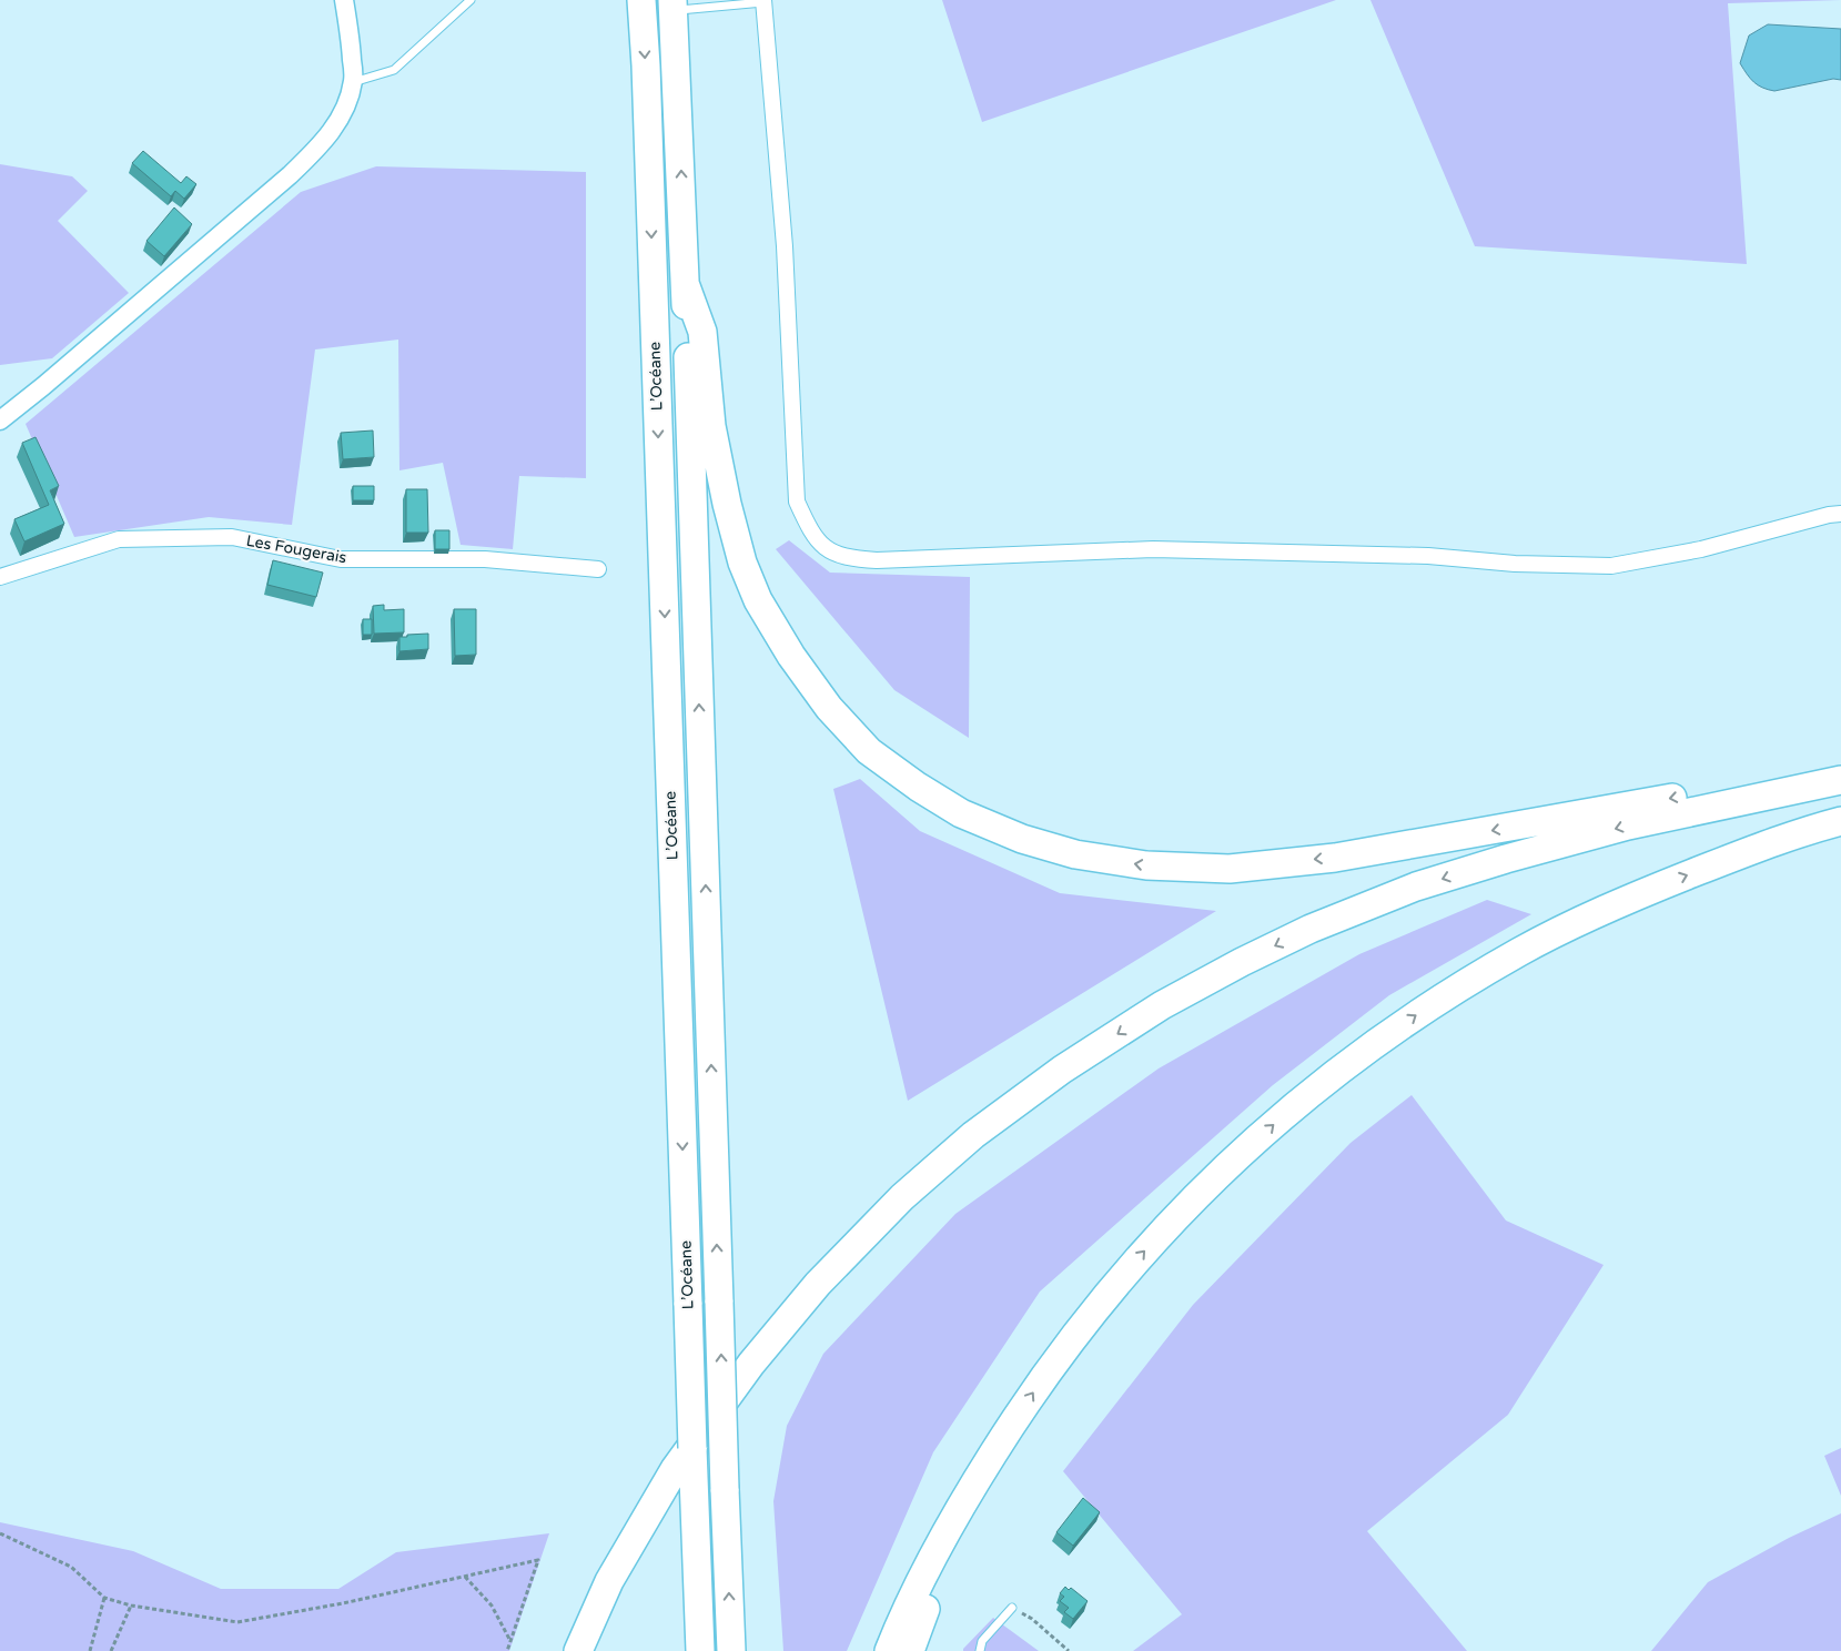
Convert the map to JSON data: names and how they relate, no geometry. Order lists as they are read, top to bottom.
{
  "streets": {
    "highway": ["L’Océane"],
    "street": ["Les Fougerais"]
  }
}
